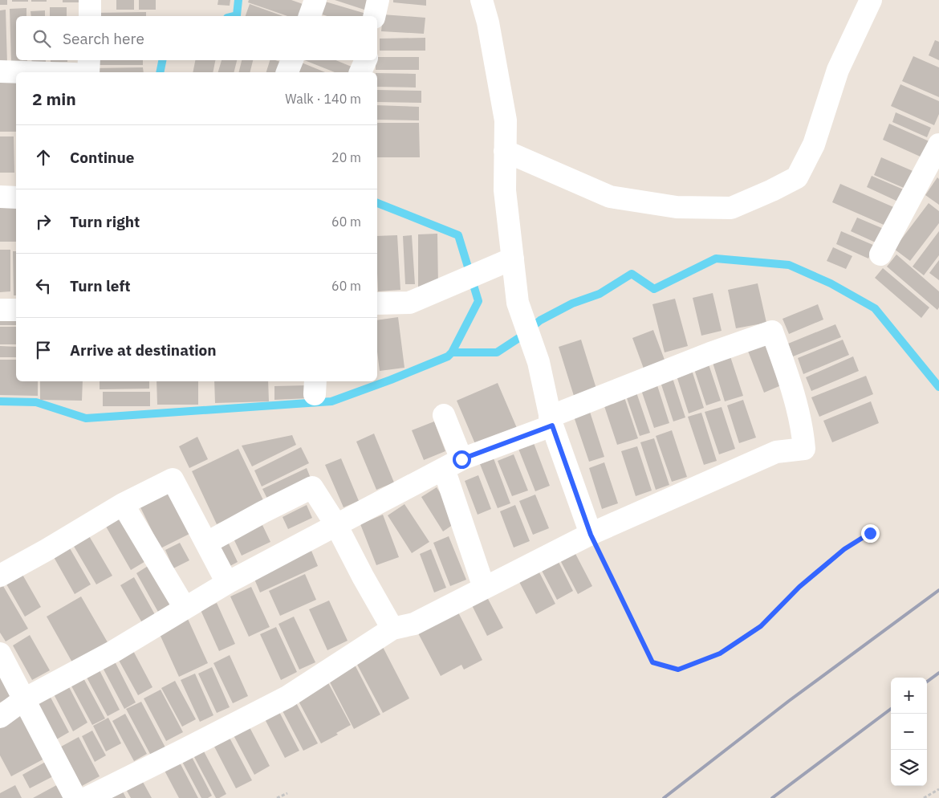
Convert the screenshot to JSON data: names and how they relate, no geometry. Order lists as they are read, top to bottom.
{
  "page": {
    "search": "Search here",
    "heading": ["2 min", "Walk · 140 m"],
    "list": [
      ["Continue", "20 m"],
      ["Turn right", "60 m"],
      ["Turn left", "60 m"],
      "Arrive at destination"
    ],
    "map_buttons": ["+", "−"]
  }
}
